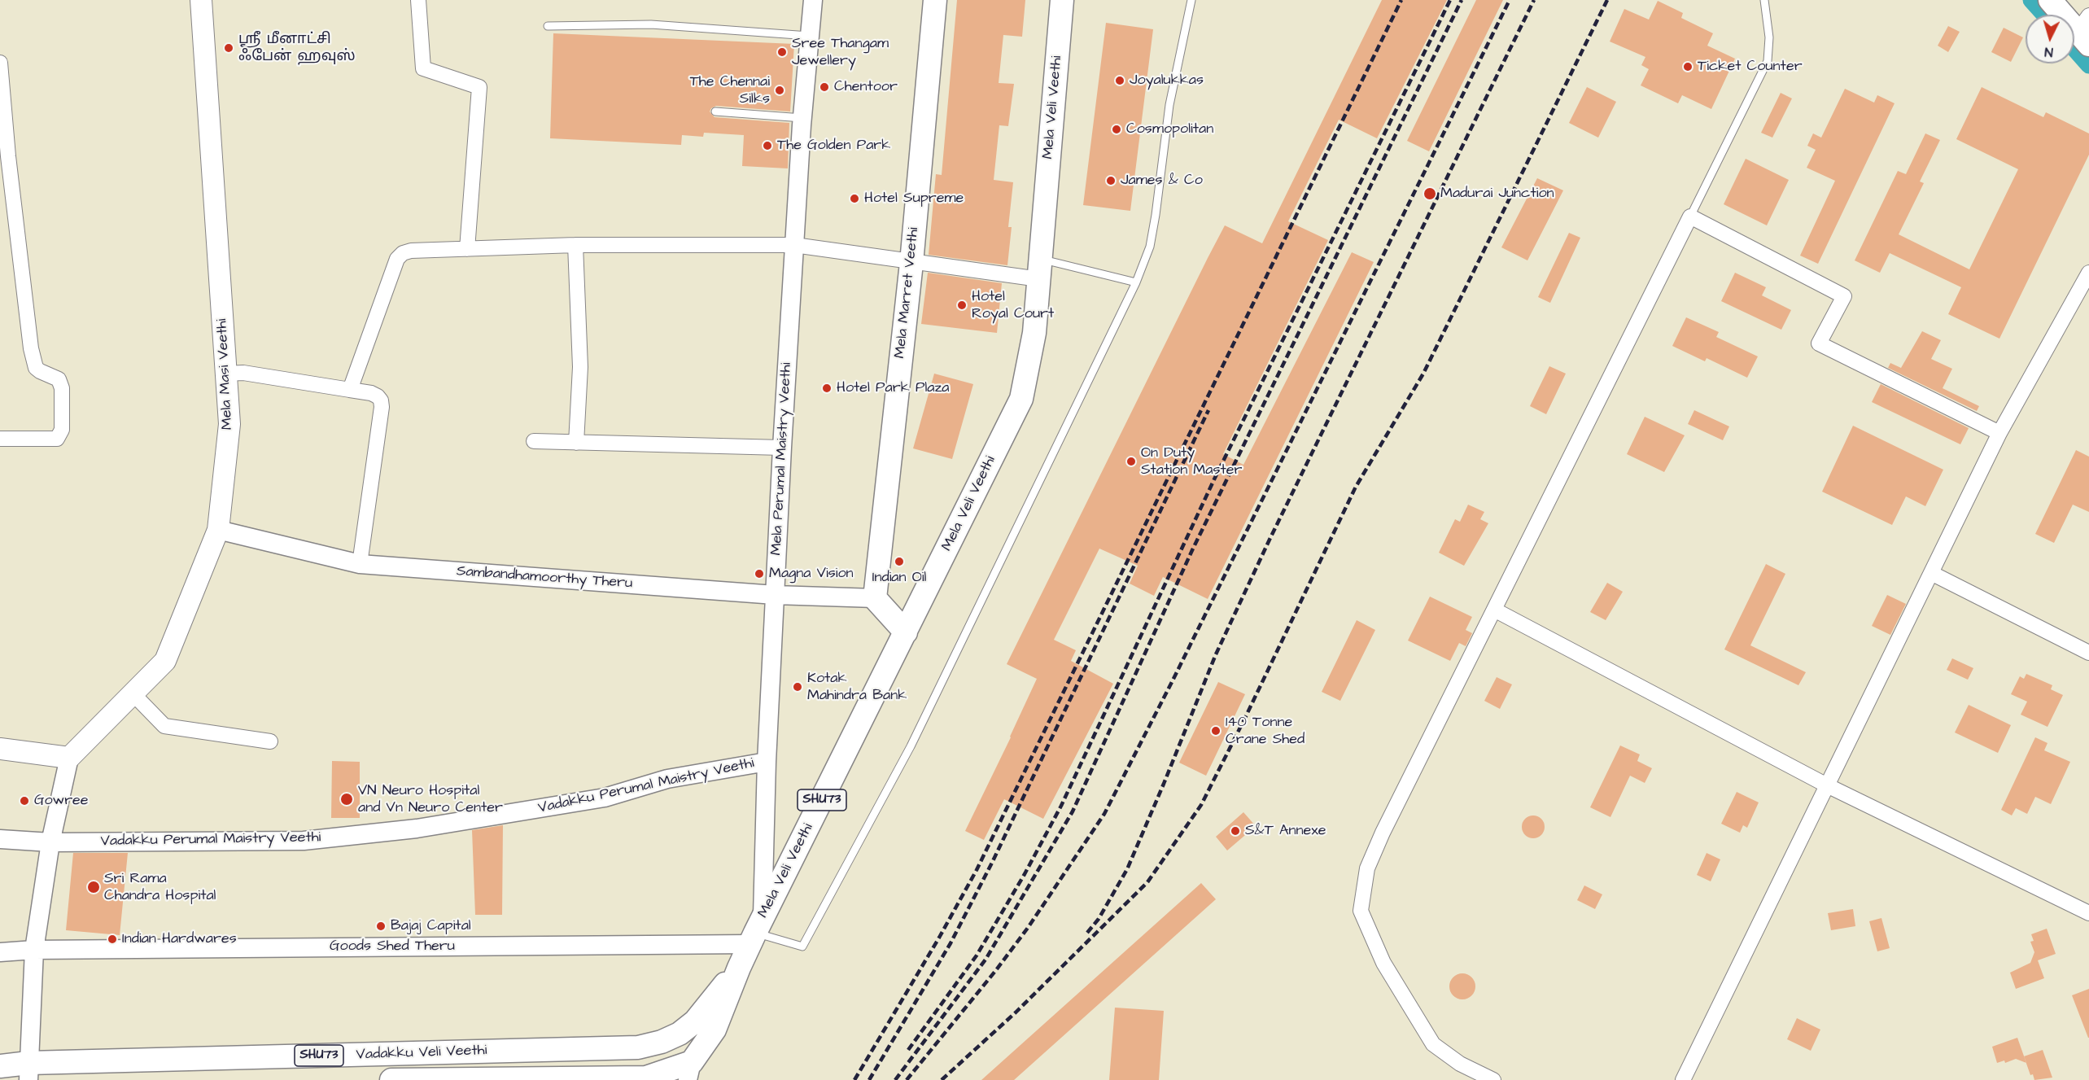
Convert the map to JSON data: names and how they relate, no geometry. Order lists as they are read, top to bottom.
{
  "streets": {
    "main road": [
      "Mela Veli Veethi",
      "Mela Marret Veethi",
      "Mela Masi Veethi",
      "SHU73",
      "Vadakku Veli Veethi"
    ],
    "street": [
      "Mela Perumal Maistry Veethi",
      "Sambandhamoorthy Theru",
      "Vadakku Perumal Maistry Veethi",
      "Goods Shed Theru"
    ]
  },
  "crossings": [
    ["Mela Veli Veethi", "Mela Perumal Maistry Veethi"],
    ["Mela Veli Veethi", "Goods Shed Theru"],
    ["Mela Veli Veethi", "Vadakku Veli Veethi"],
    ["Mela Marret Veethi", "Sambandhamoorthy Theru"],
    ["Mela Masi Veethi", "Sambandhamoorthy Theru"],
    ["Mela Perumal Maistry Veethi", "Sambandhamoorthy Theru"],
    ["Mela Perumal Maistry Veethi", "Vadakku Perumal Maistry Veethi"],
    ["Mela Perumal Maistry Veethi", "Goods Shed Theru"]
  ],
  "places": [
    "ஶ்ரீ மீனாட்சி ஃபேன் ஹவுஸ்",
    "Sree Thangam Jewellery",
    "Ticket Counter",
    "Joyalukkas",
    "Chentoor",
    "The Chennai Silks",
    "Cosmopolitan",
    "The Golden Park",
    "James & Co",
    "Madurai Junction",
    "Hotel Supreme",
    "Hotel Royal Court",
    "Hotel Park Plaza",
    "On Duty Station Master",
    "Indian Oil",
    "Magna Vision",
    "Kotak Mahindra Bank",
    "140 Tonne Crane Shed",
    "VN Neuro Hospital and Vn Neuro Center",
    "Gowree",
    "S&T Annexe",
    "Sri Rama Chandra Hospital",
    "Bajaj Capital",
    "Indian Hardwares"
  ],
  "north": "bottom"
}
